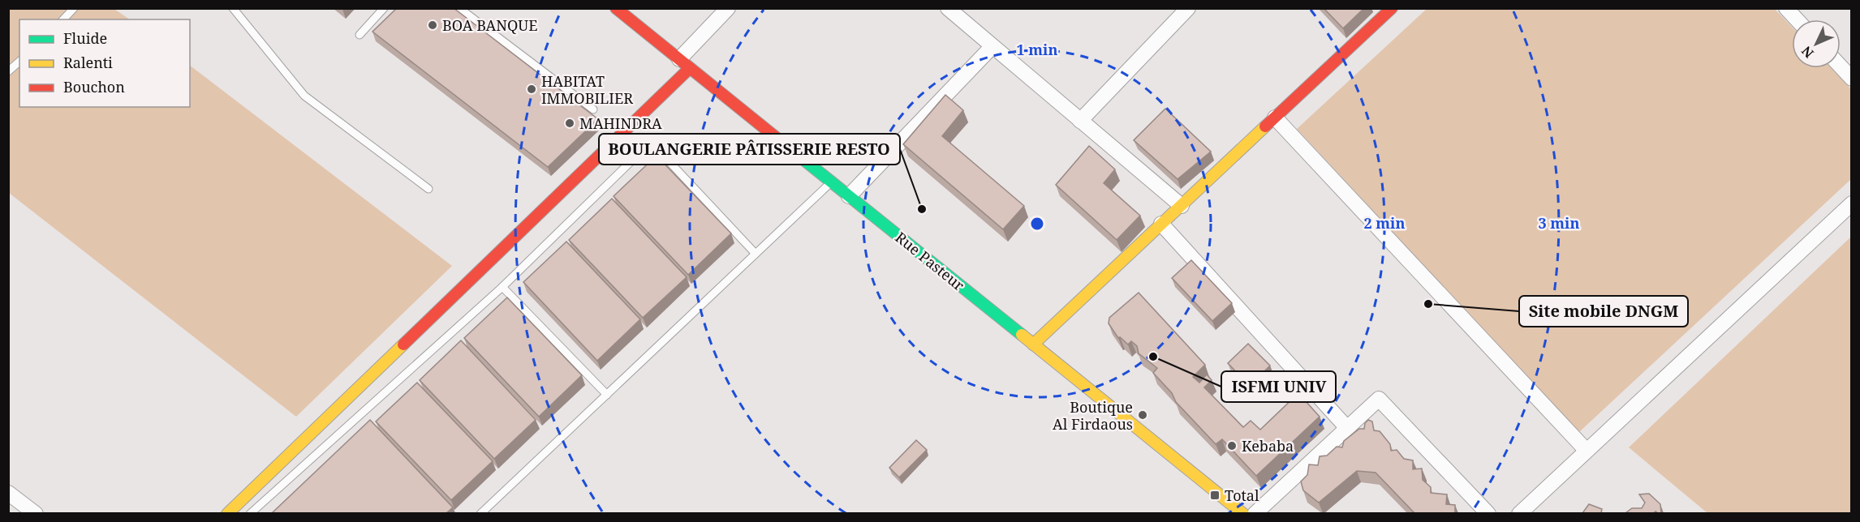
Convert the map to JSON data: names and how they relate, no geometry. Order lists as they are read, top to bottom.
{
  "streets": {
    "street": ["Rue Pasteur"]
  },
  "places": {
    "other": [
      "BOA BANQUE",
      "HABITAT IMMOBILIER",
      "MAHINDRA",
      "BOULANGERIE PÂTISSERIE RESTO",
      "Site mobile DNGM",
      "ISFMI UNIV",
      "Boutique Al Firdaous",
      "Kebaba"
    ],
    "transit": ["Total"]
  },
  "legend": ["Fluide", "Ralenti", "Bouchon"],
  "north": "bottom left",
  "rings": ["1 min", "2 min", "3 min"]
}
